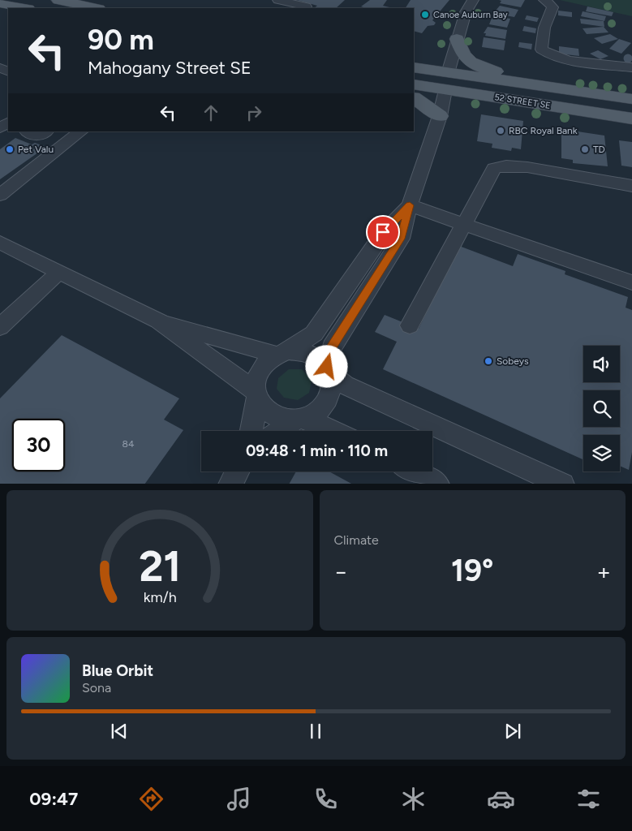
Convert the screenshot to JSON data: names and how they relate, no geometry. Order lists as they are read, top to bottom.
{
  "streets": {
    "main road": ["52 STREET SE"]
  },
  "places": [
    "Canoe Auburn Bay",
    "RBC Royal Bank",
    "Pet Valu",
    "TD",
    "Sobeys"
  ],
  "house_numbers": ["84"],
  "page": {
    "turn": ["90 m", "Mahogany Street SE"],
    "limit": "30",
    "trip": "09:48 · 1 min · 110 m",
    "tile": "Climate",
    "heat": ["−", "19°", "+"],
    "song": ["Blue Orbit", "Sona"],
    "tabs": "09:47",
    "gauge": ["21", "km/h"]
  }
}
